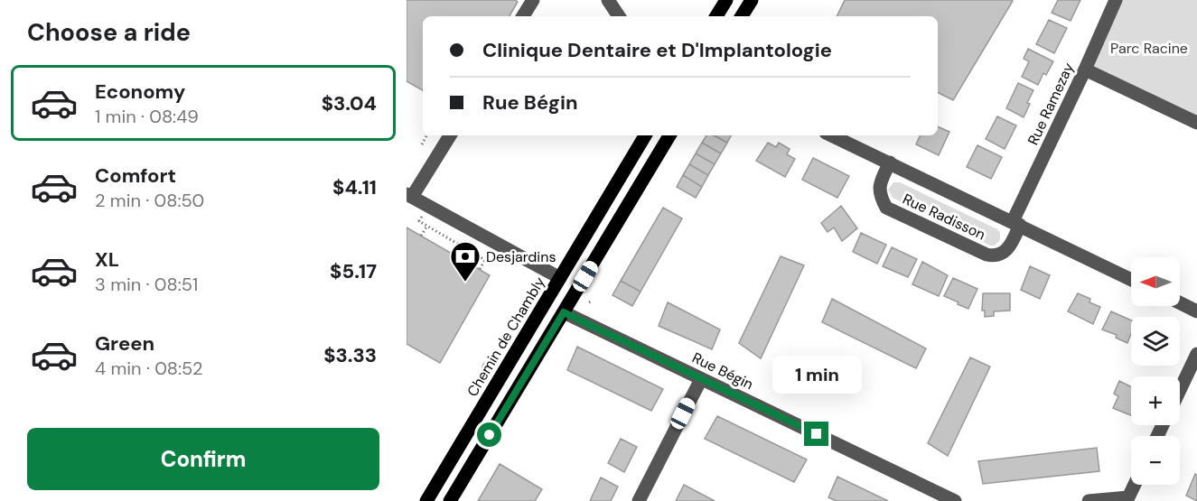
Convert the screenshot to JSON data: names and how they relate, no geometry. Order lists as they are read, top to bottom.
{
  "streets": {
    "main road": ["Chemin de Chambly"],
    "street": ["Rue Ramezay", "Rue Radisson", "Rue Bégin"]
  },
  "crossings": [
    ["Rue Ramezay", "Rue Radisson"]
  ],
  "parks": ["Parc Racine"],
  "places": {
    "bank": ["Desjardins"]
  },
  "north": "left",
  "page": {
    "heading": "Choose a ride",
    "banner": ["Clinique Dentaire et D'Implantologie", "Rue Bégin"],
    "list": [
      {
        "name": "Economy",
        "note": "1 min · 08:49",
        "value": "$3.04"
      },
      {
        "name": "Comfort",
        "note": "2 min · 08:50",
        "value": "$4.11"
      },
      {
        "name": "XL",
        "note": "3 min · 08:51",
        "value": "$5.17"
      },
      {
        "name": "Green",
        "note": "4 min · 08:52",
        "value": "$3.33"
      }
    ],
    "map_buttons": ["+", "−"],
    "bubble": "1 min",
    "buttons": "Confirm"
  }
}
